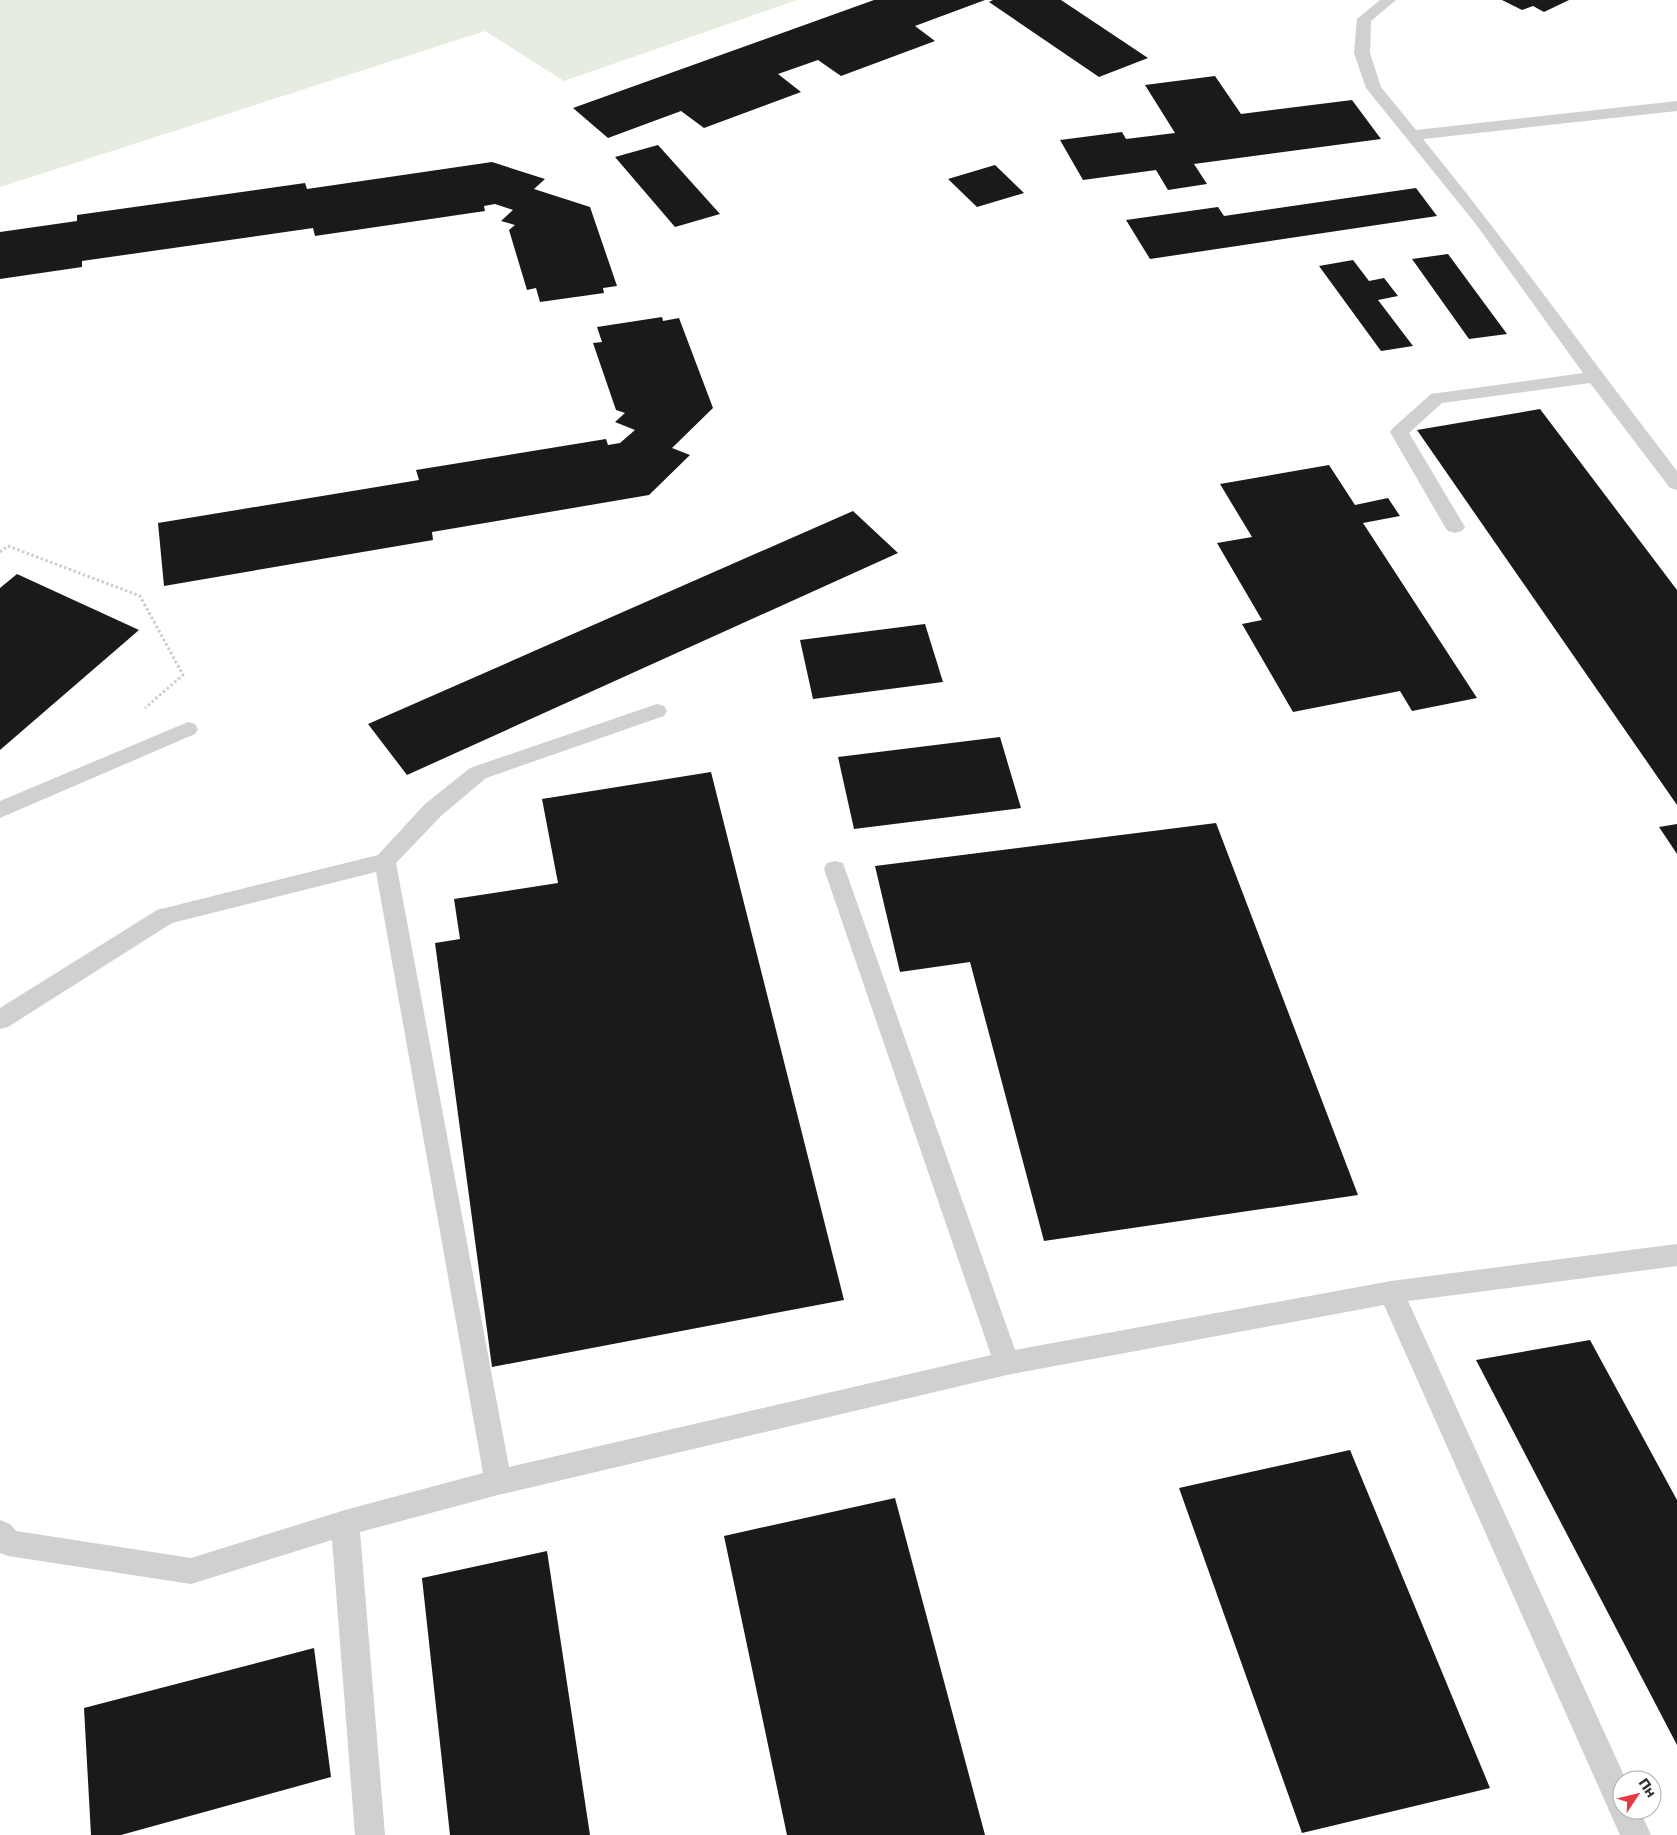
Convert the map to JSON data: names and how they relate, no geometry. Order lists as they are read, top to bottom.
{
  "north": "top right"
}
